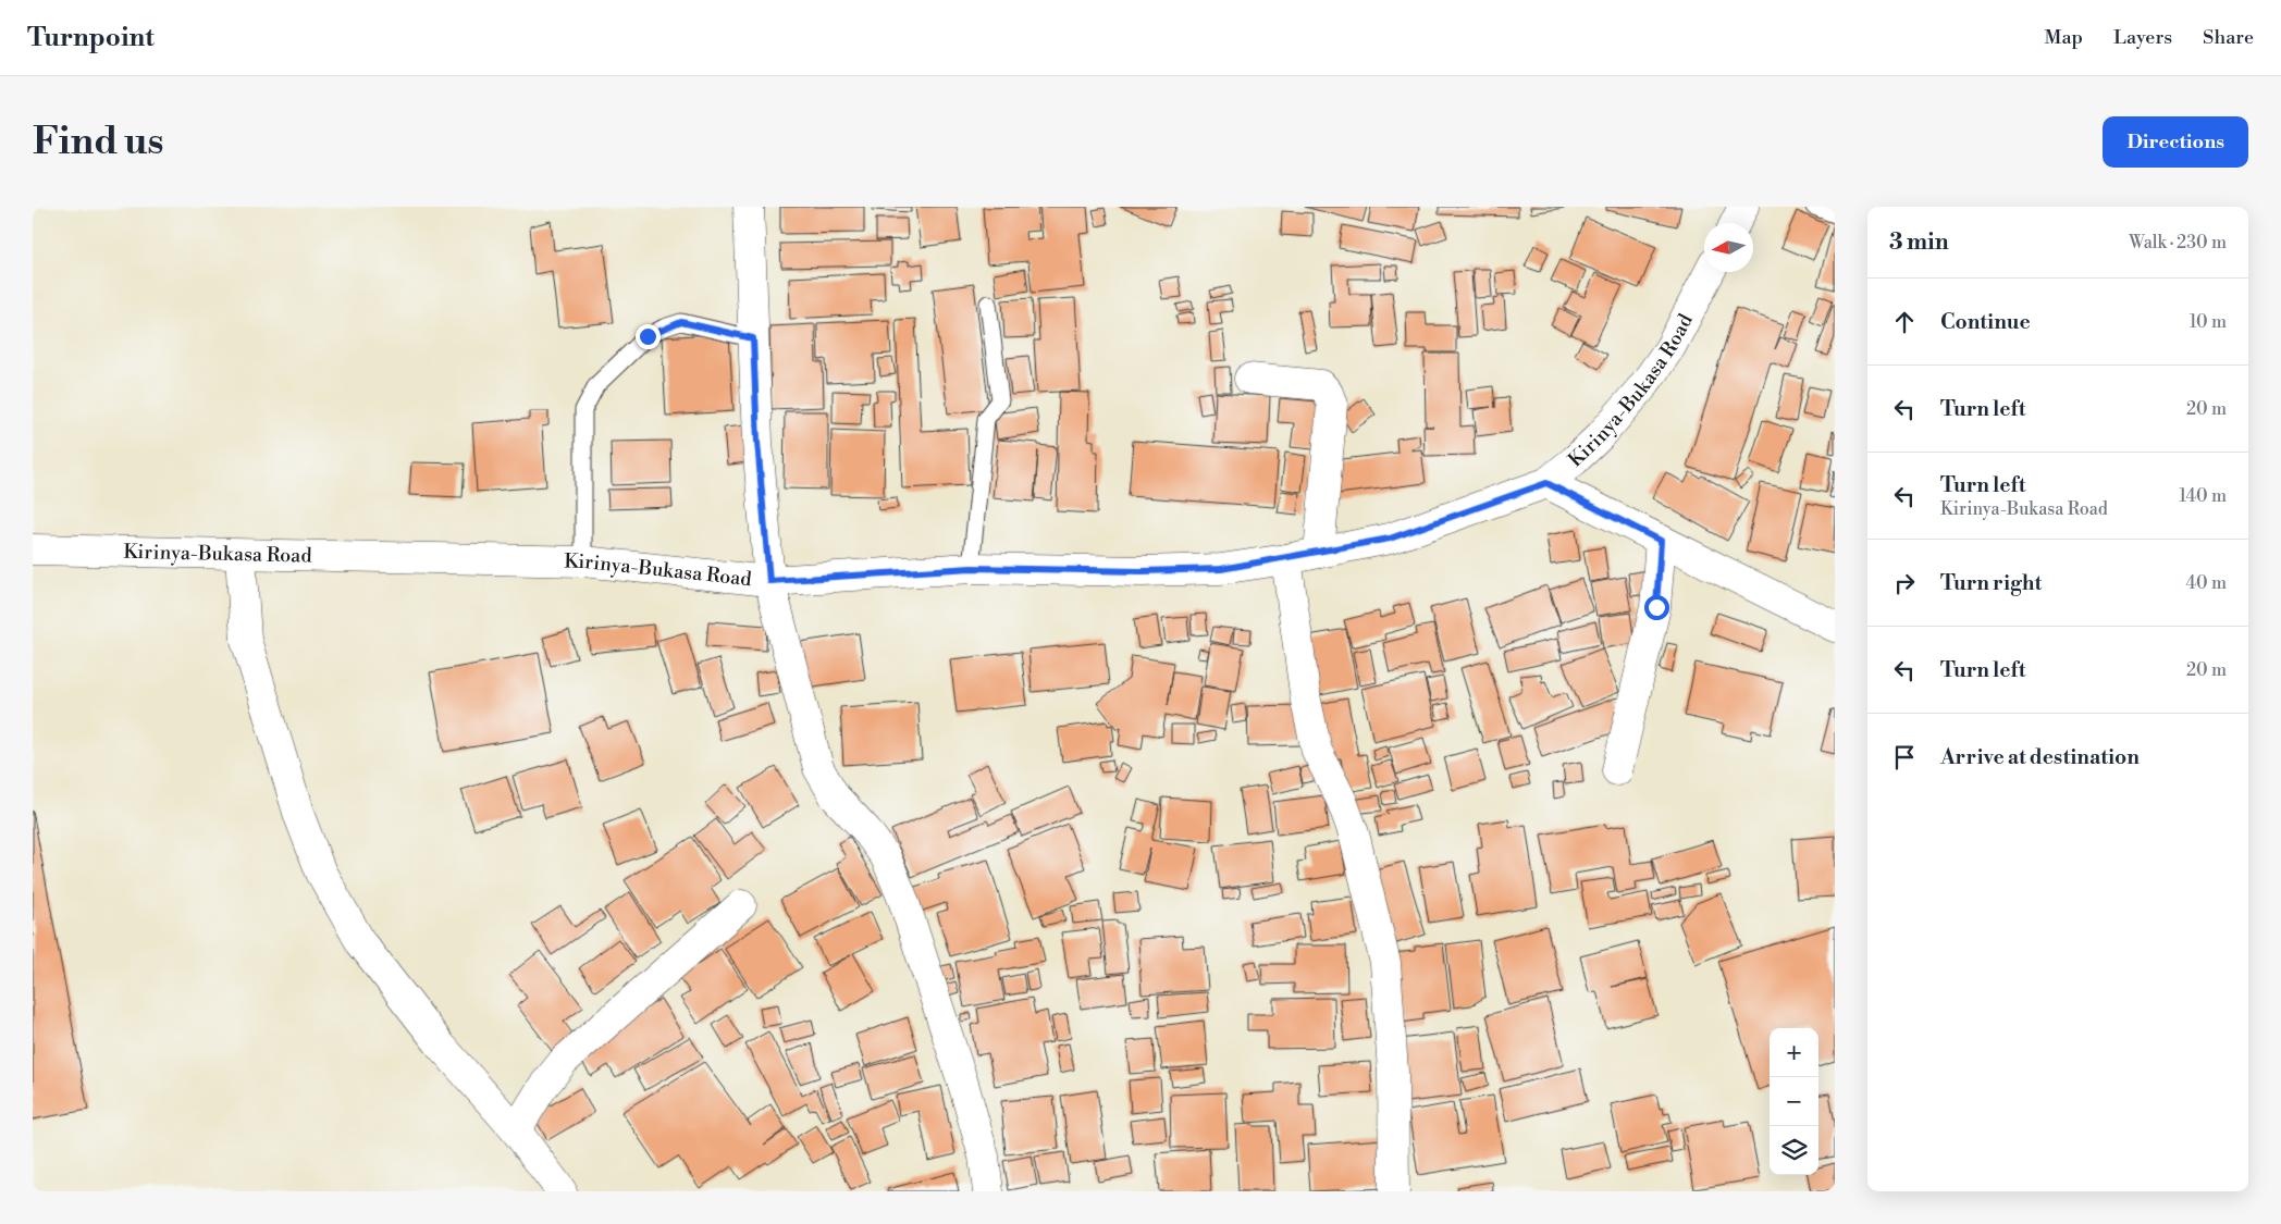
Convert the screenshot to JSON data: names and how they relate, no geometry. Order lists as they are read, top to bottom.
{
  "streets": {
    "street": ["Kirinya-Bukasa Road"]
  },
  "north": "left",
  "page": {
    "header": "Turnpoint",
    "nav": ["Map", "Layers", "Share"],
    "buttons": "Directions",
    "title": "Find us",
    "heading": ["3 min", "Walk · 230 m"],
    "list": [
      ["Continue", "10 m"],
      ["Turn left", "20 m"],
      ["Turn left", "Kirinya-Bukasa Road", "140 m"],
      ["Turn right", "40 m"],
      ["Turn left", "20 m"],
      "Arrive at destination"
    ],
    "map_buttons": ["+", "−"]
  }
}
